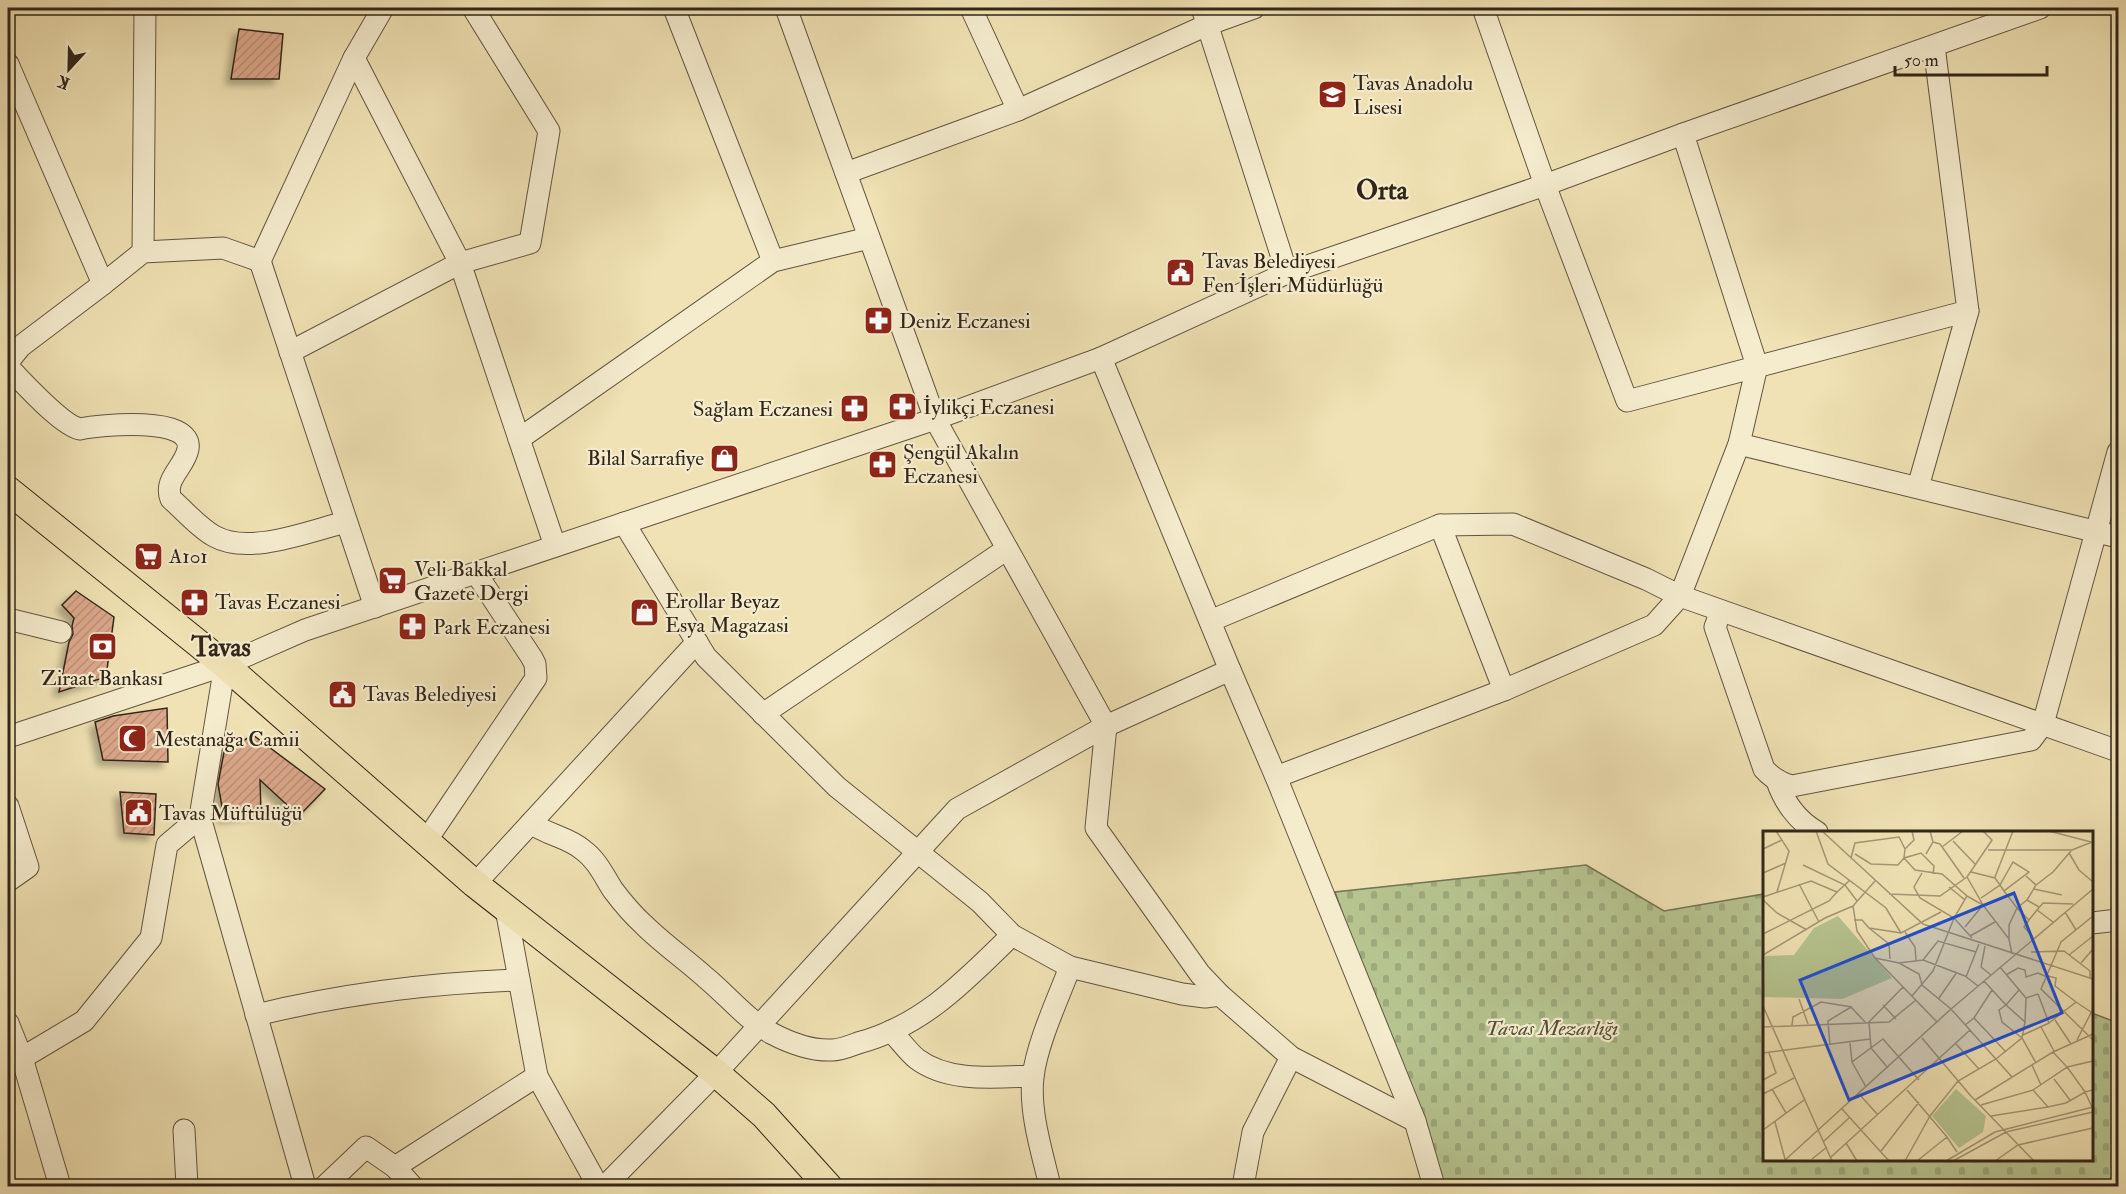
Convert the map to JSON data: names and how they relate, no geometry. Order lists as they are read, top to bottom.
{
  "districts": ["Orta", "Tavas"],
  "parks": ["Tavas Mezarlığı"],
  "places": {
    "school or university": ["Tavas Anadolu Lisesi"],
    "public building": ["Tavas Belediyesi Fen İşleri Müdürlüğü", "Tavas Belediyesi", "Tavas Müftülüğü"],
    "pharmacy": [
      "Deniz Eczanesi",
      "İylikçi Eczanesi",
      "Sağlam Eczanesi",
      "Şengül Akalın Eczanesi",
      "Tavas Eczanesi",
      "Park Eczanesi"
    ],
    "shop": ["Bilal Sarrafiye", "Erollar Beyaz Esya Magazasi"],
    "supermarket": ["A101", "Veli Bakkal Gazete Dergi"],
    "bank": ["Ziraat Bankası"],
    "mosque": ["Mestanağa Camii"]
  },
  "scale_bar": "50 m",
  "north": "bottom"
}
